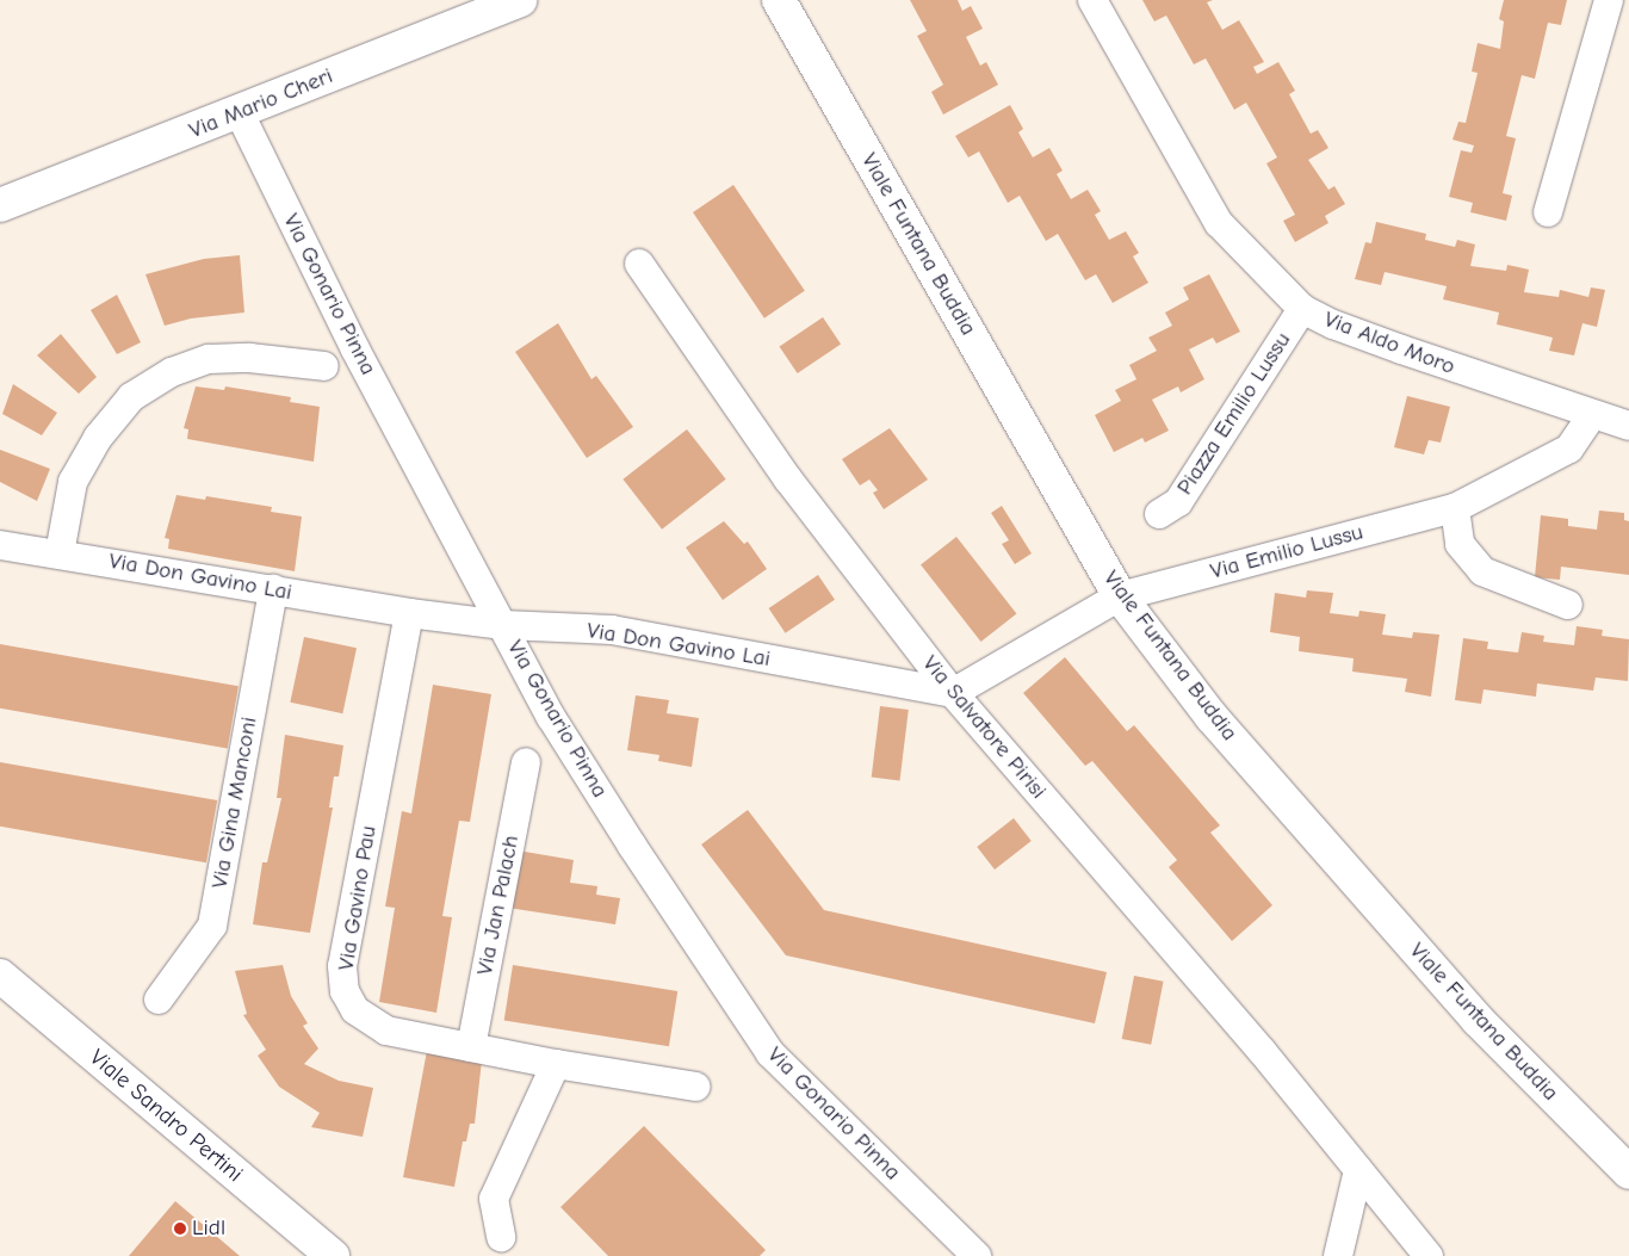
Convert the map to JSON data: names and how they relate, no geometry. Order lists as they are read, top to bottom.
{
  "streets": {
    "main road": ["Via Mario Cheri", "Viale Funtana Buddia", "Viale Sandro Pertini"],
    "street": [
      "Via Gonario Pinna",
      "Via Aldo Moro",
      "Piazza Emilio Lussu",
      "Via Emilio Lussu",
      "Via Don Gavino Lai",
      "Via Salvatore Pirisi",
      "Via Gina Manconi",
      "Via Gavino Pau",
      "Via Jan Palach"
    ]
  },
  "crossings": [
    ["Via Mario Cheri", "Via Gonario Pinna"],
    ["Viale Funtana Buddia", "Via Emilio Lussu"],
    ["Via Gonario Pinna", "Via Don Gavino Lai"],
    ["Via Aldo Moro", "Piazza Emilio Lussu"],
    ["Via Don Gavino Lai", "Via Salvatore Pirisi"],
    ["Via Don Gavino Lai", "Via Gina Manconi"],
    ["Via Don Gavino Lai", "Via Gavino Pau"],
    ["Via Gavino Pau", "Via Jan Palach"]
  ],
  "places": ["Lidl"]
}
